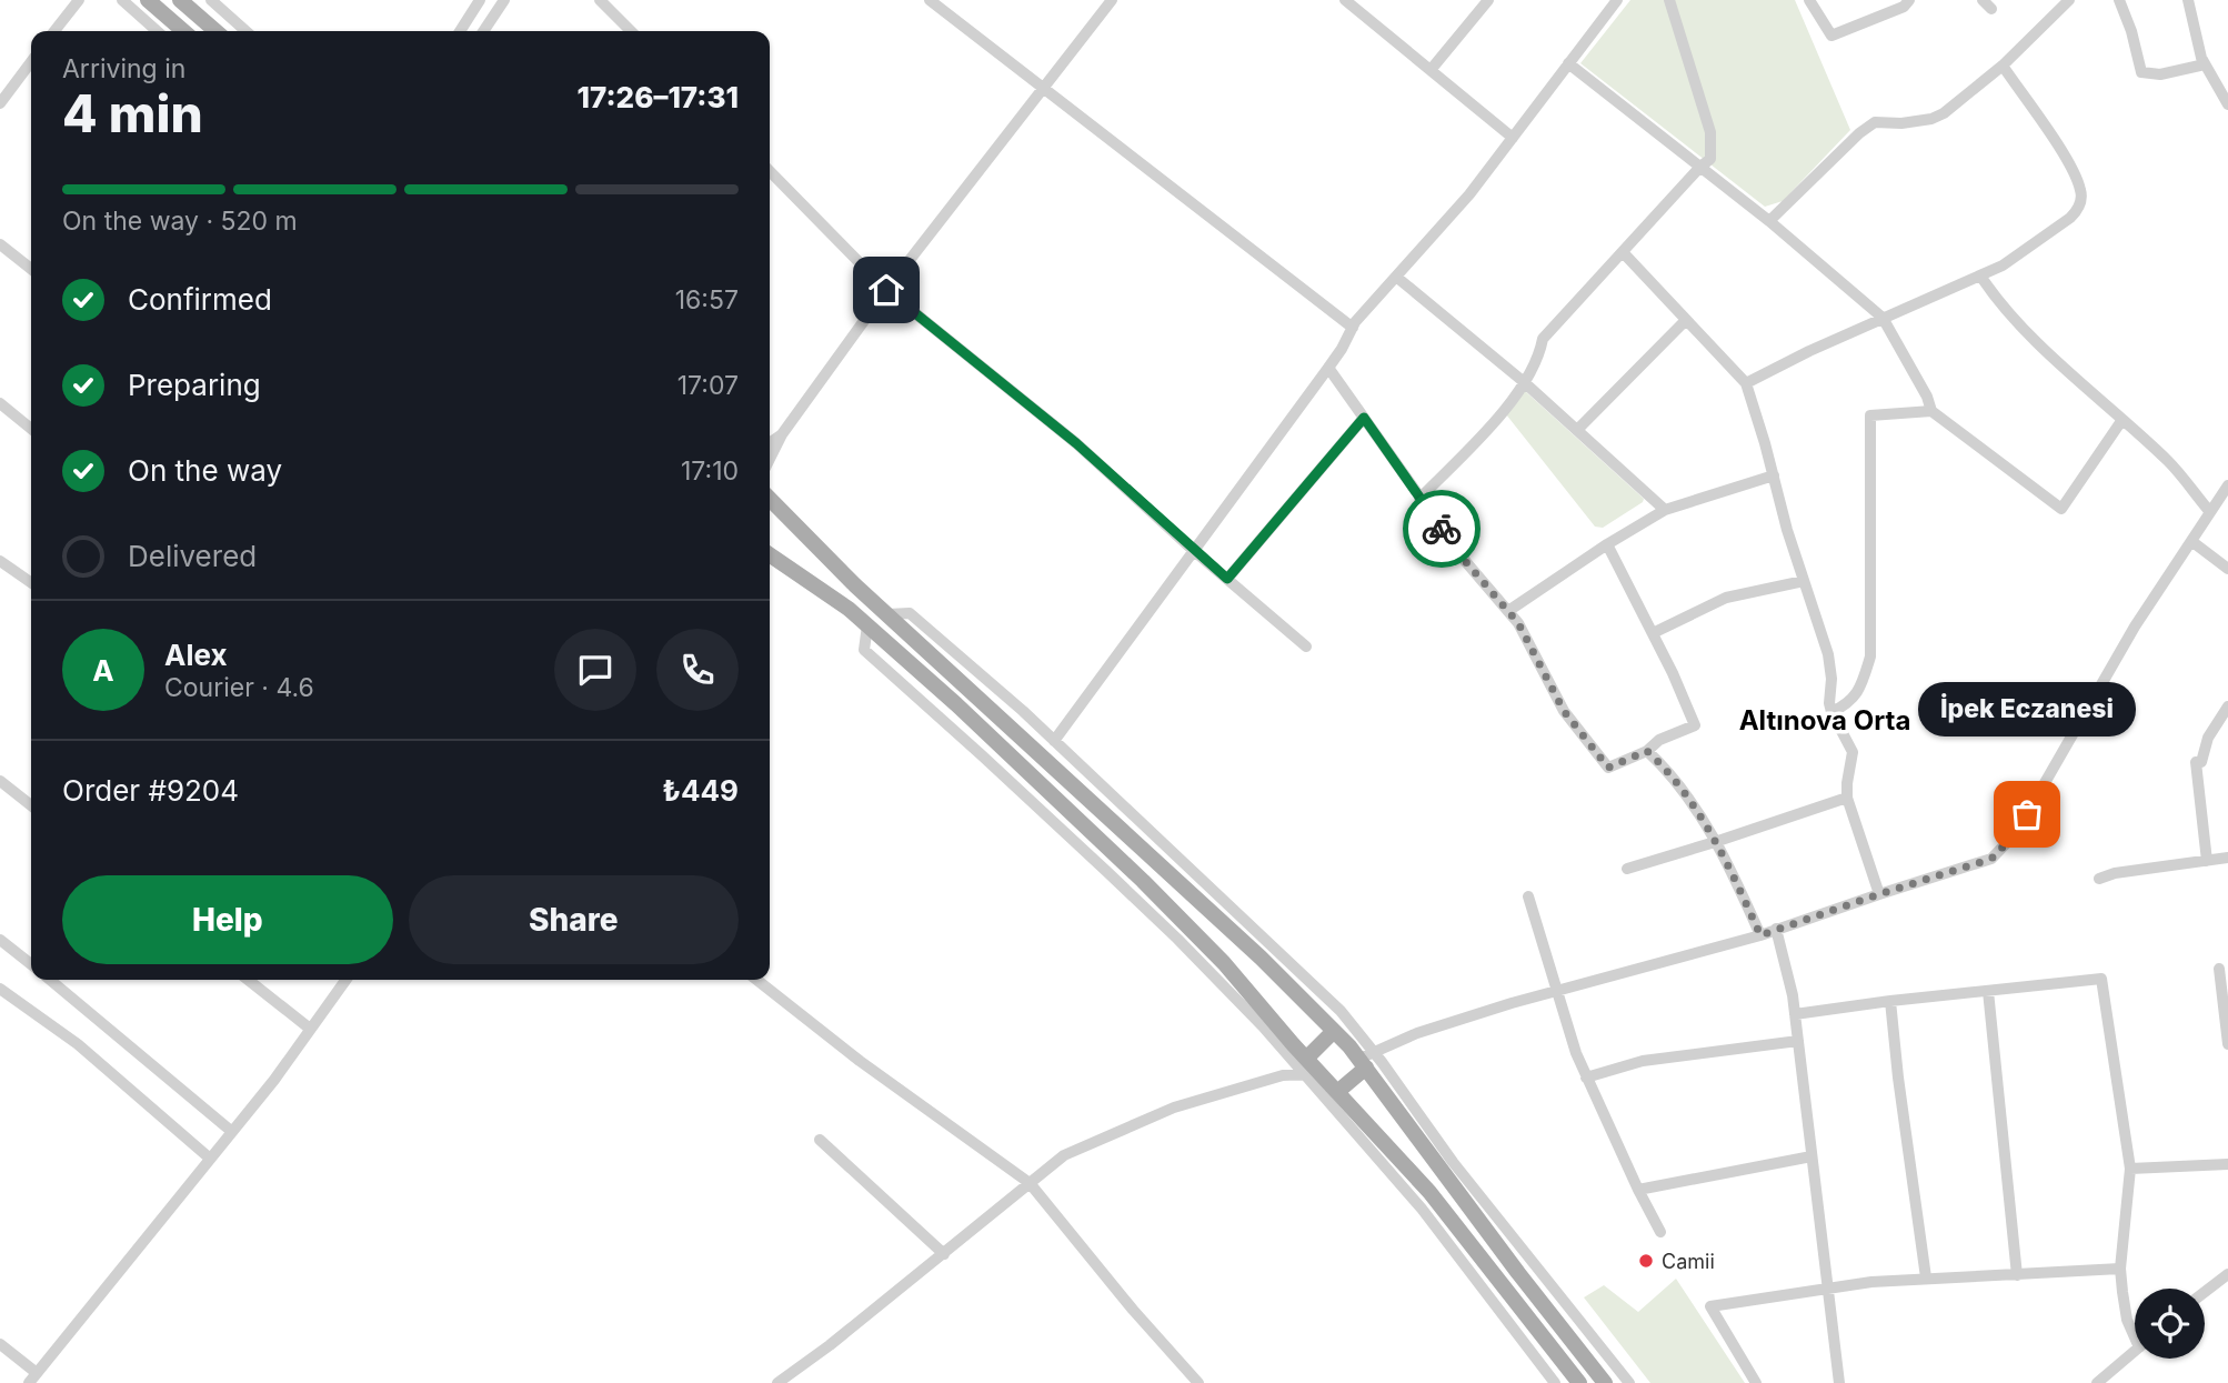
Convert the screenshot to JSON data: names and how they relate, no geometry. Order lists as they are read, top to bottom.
{
  "districts": ["Altınova Orta"],
  "places": ["İpek Eczanesi", "Camii"],
  "page": {
    "heading": ["4 min", "Arriving in", "17:26–17:31"],
    "panel": [
      "Alex",
      "Courier · 4.6",
      "Order #9204",
      "₺449"
    ],
    "bar": "On the way · 520 m",
    "list": [
      ["Confirmed", "16:57"],
      ["Preparing", "17:07"],
      ["On the way", "17:10"],
      "Delivered"
    ],
    "round": "A",
    "bubble": "İpek Eczanesi",
    "buttons": ["Help", "Share"]
  }
}
